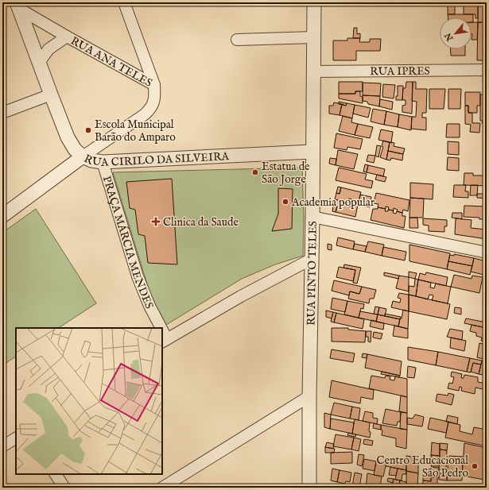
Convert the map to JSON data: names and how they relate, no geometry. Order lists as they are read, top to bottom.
{
  "streets": {
    "street": [
      "RUA ANA TELES",
      "RUA IPRES",
      "RUA CIRILO DA SILVEIRA",
      "PRAÇA MÁRCIA MENDES",
      "RUA PINTO TELES"
    ]
  },
  "crossings": [
    ["RUA ANA TELES", "RUA CIRILO DA SILVEIRA"],
    ["RUA IPRES", "RUA PINTO TELES"],
    ["RUA CIRILO DA SILVEIRA", "PRAÇA MÁRCIA MENDES"],
    ["RUA CIRILO DA SILVEIRA", "RUA PINTO TELES"]
  ],
  "places": {
    "other": [
      "Escola Municipal Barão do Amparo",
      "Estatua de São Jorge",
      "Academia popular",
      "Centro Educacional São Pedro"
    ],
    "health": ["Clinica da Saude"]
  },
  "north": "bottom left"
}
